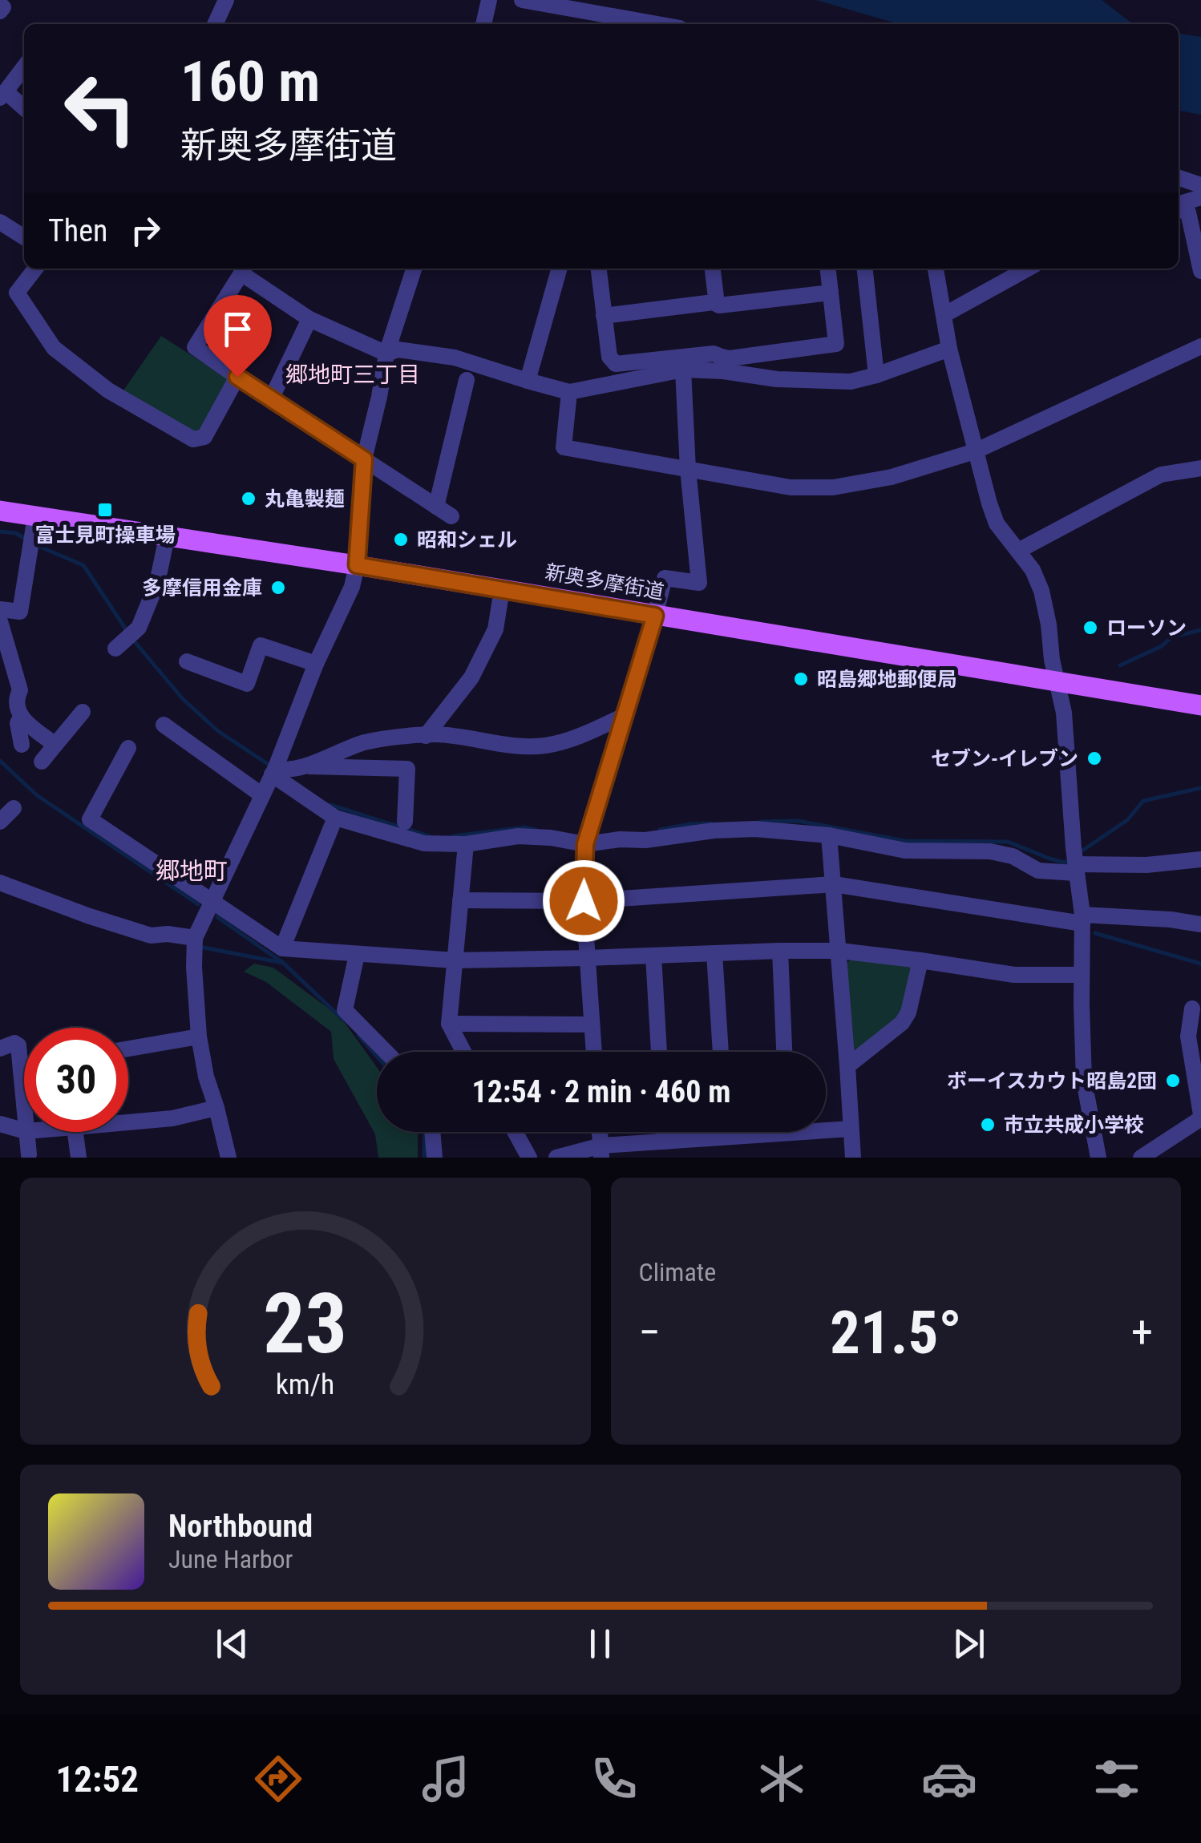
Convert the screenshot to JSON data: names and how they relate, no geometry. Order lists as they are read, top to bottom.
{
  "streets": {
    "main road": ["新奥多摩街道"]
  },
  "districts": ["郷地町三丁目", "郷地町"],
  "places": {
    "other": [
      "丸亀製麺",
      "昭和シェル",
      "多摩信用金庫",
      "ローソン",
      "昭島郷地郵便局",
      "セブン-イレブン",
      "ボーイスカウト昭島2団",
      "市立共成小学校"
    ],
    "transit": ["富士見町操車場"]
  },
  "page": {
    "turn": ["160 m", "新奥多摩街道"],
    "then": "Then",
    "limit": "30",
    "trip": "12:54 · 2 min · 460 m",
    "tile": "Climate",
    "heat": ["−", "21.5°", "+"],
    "song": ["Northbound", "June Harbor"],
    "tabs": "12:52",
    "gauge": ["23", "km/h"]
  }
}
